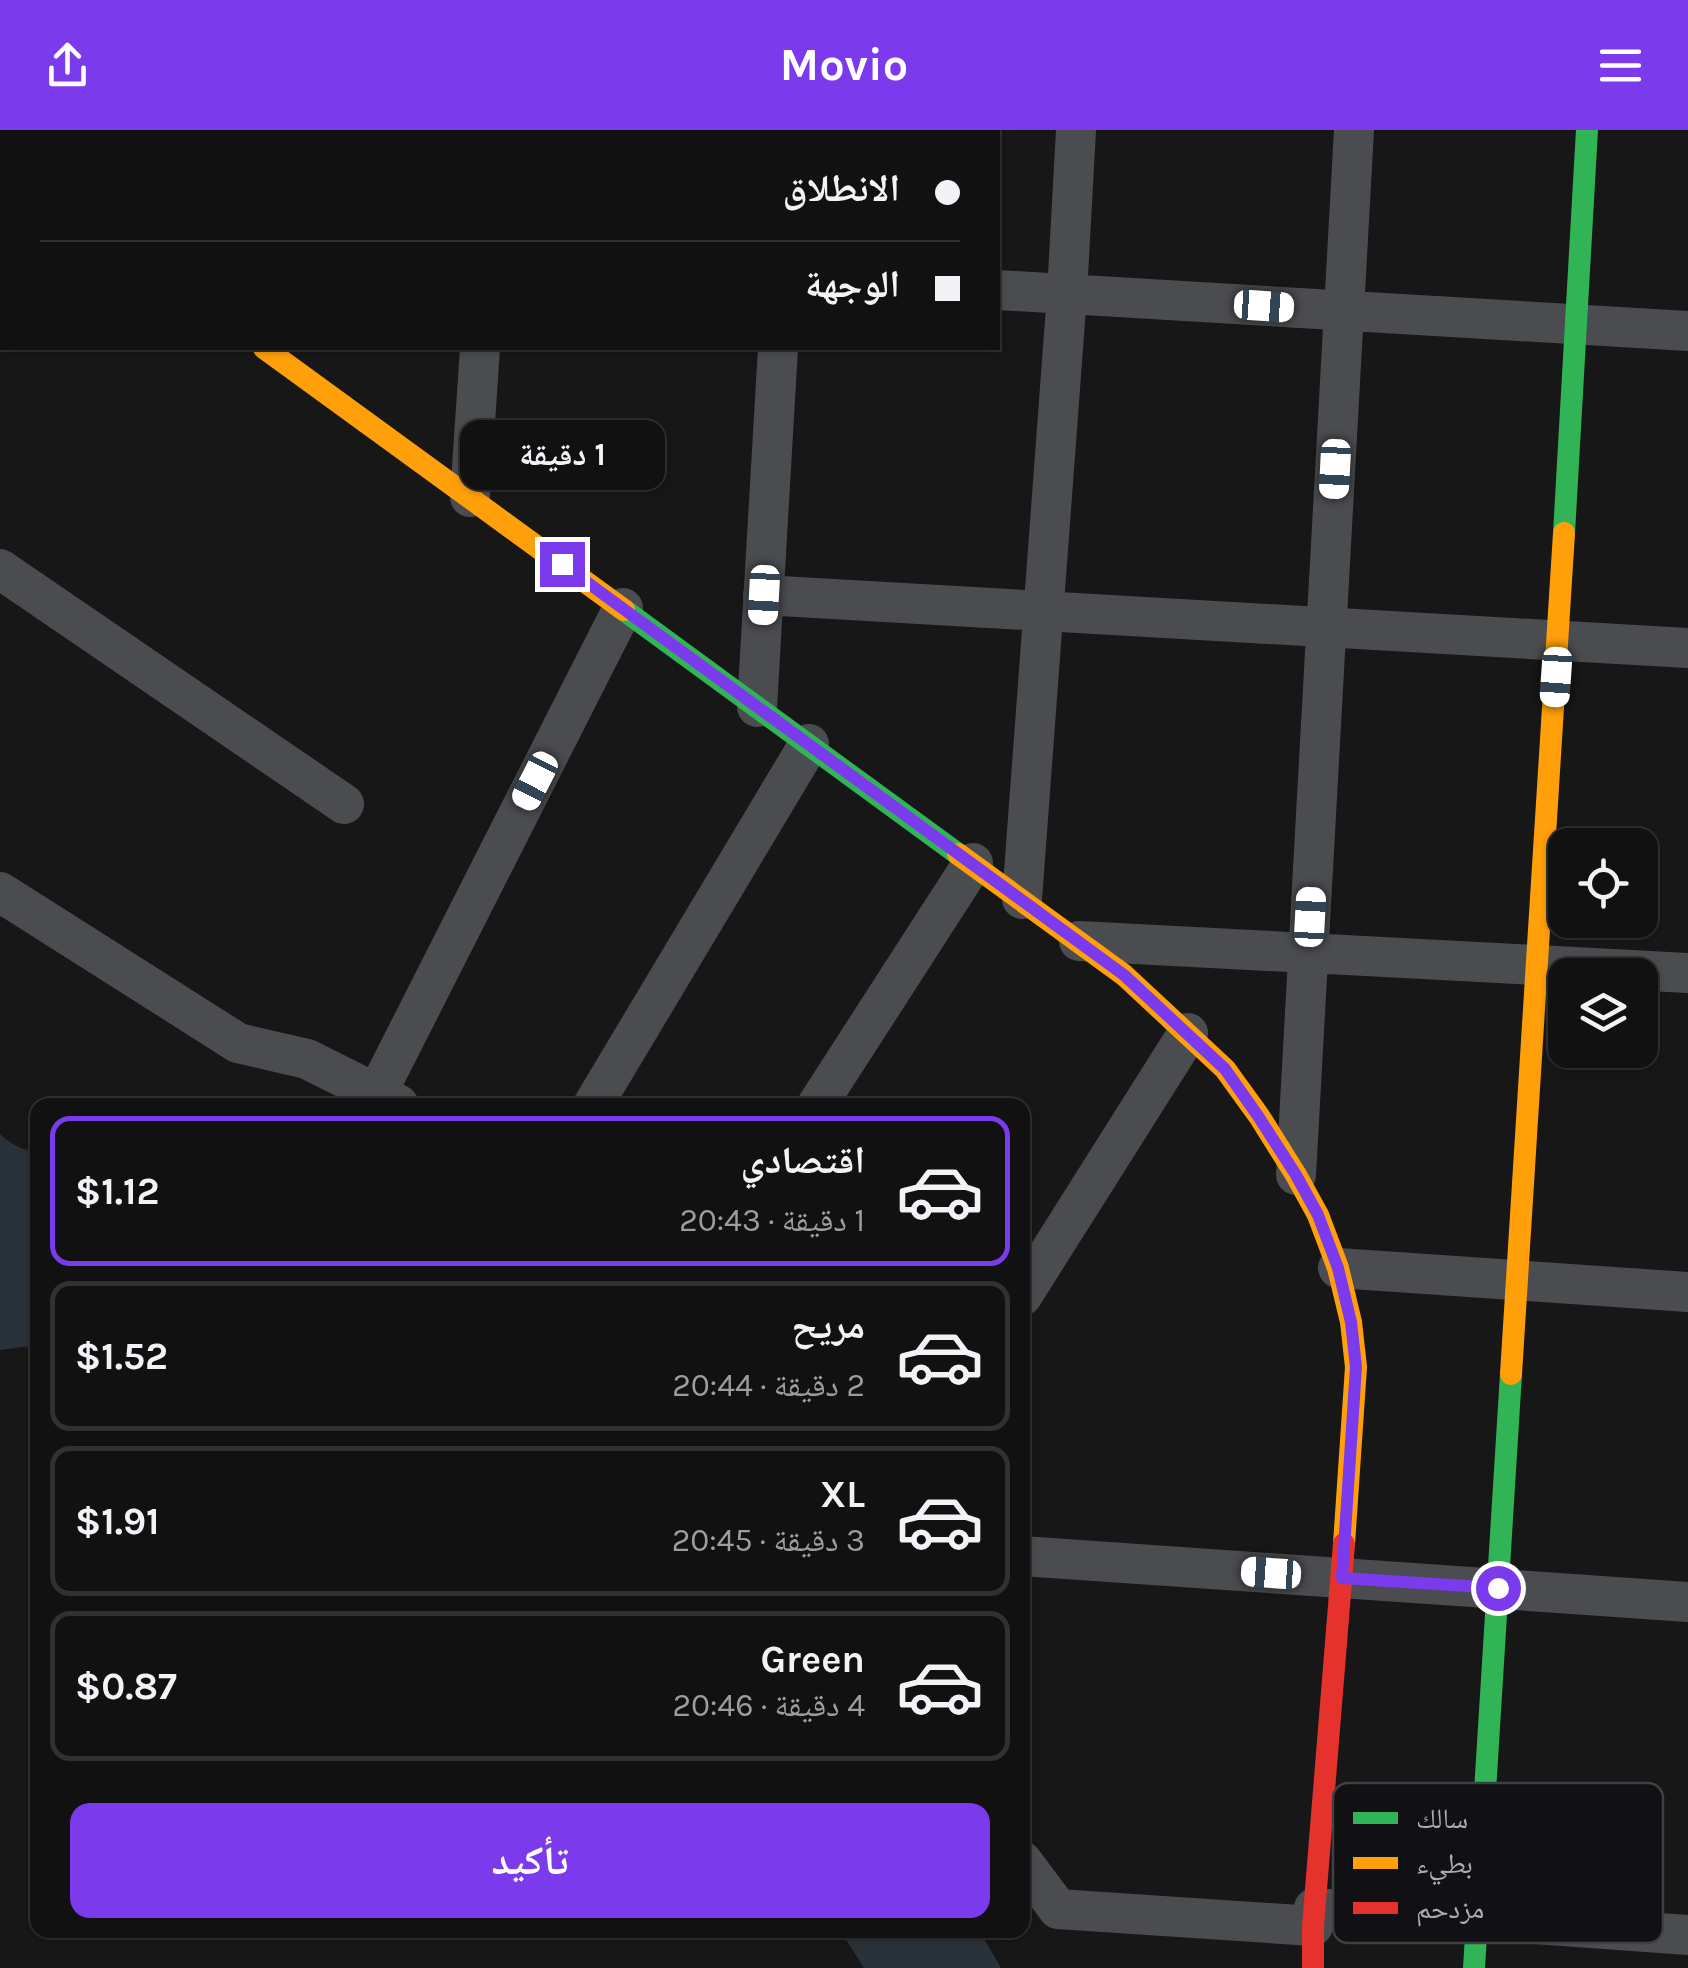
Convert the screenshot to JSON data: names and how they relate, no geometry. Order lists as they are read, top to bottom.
{
  "legend": ["سالك", "بطيء", "مزدحم"],
  "page": {
    "header": "Movio",
    "banner": ["الانطلاق", "الوجهة"],
    "bubble": "1 دقيقة",
    "list": [
      {
        "name": "اقتصادي",
        "note": "1 دقيقة · 20:43",
        "value": "$1.12"
      },
      {
        "name": "مريح",
        "note": "2 دقيقة · 20:44",
        "value": "$1.52"
      },
      {
        "name": "XL",
        "note": "3 دقيقة · 20:45",
        "value": "$1.91"
      },
      {
        "name": "Green",
        "note": "4 دقيقة · 20:46",
        "value": "$0.87"
      }
    ],
    "buttons": "تأكيد"
  }
}
